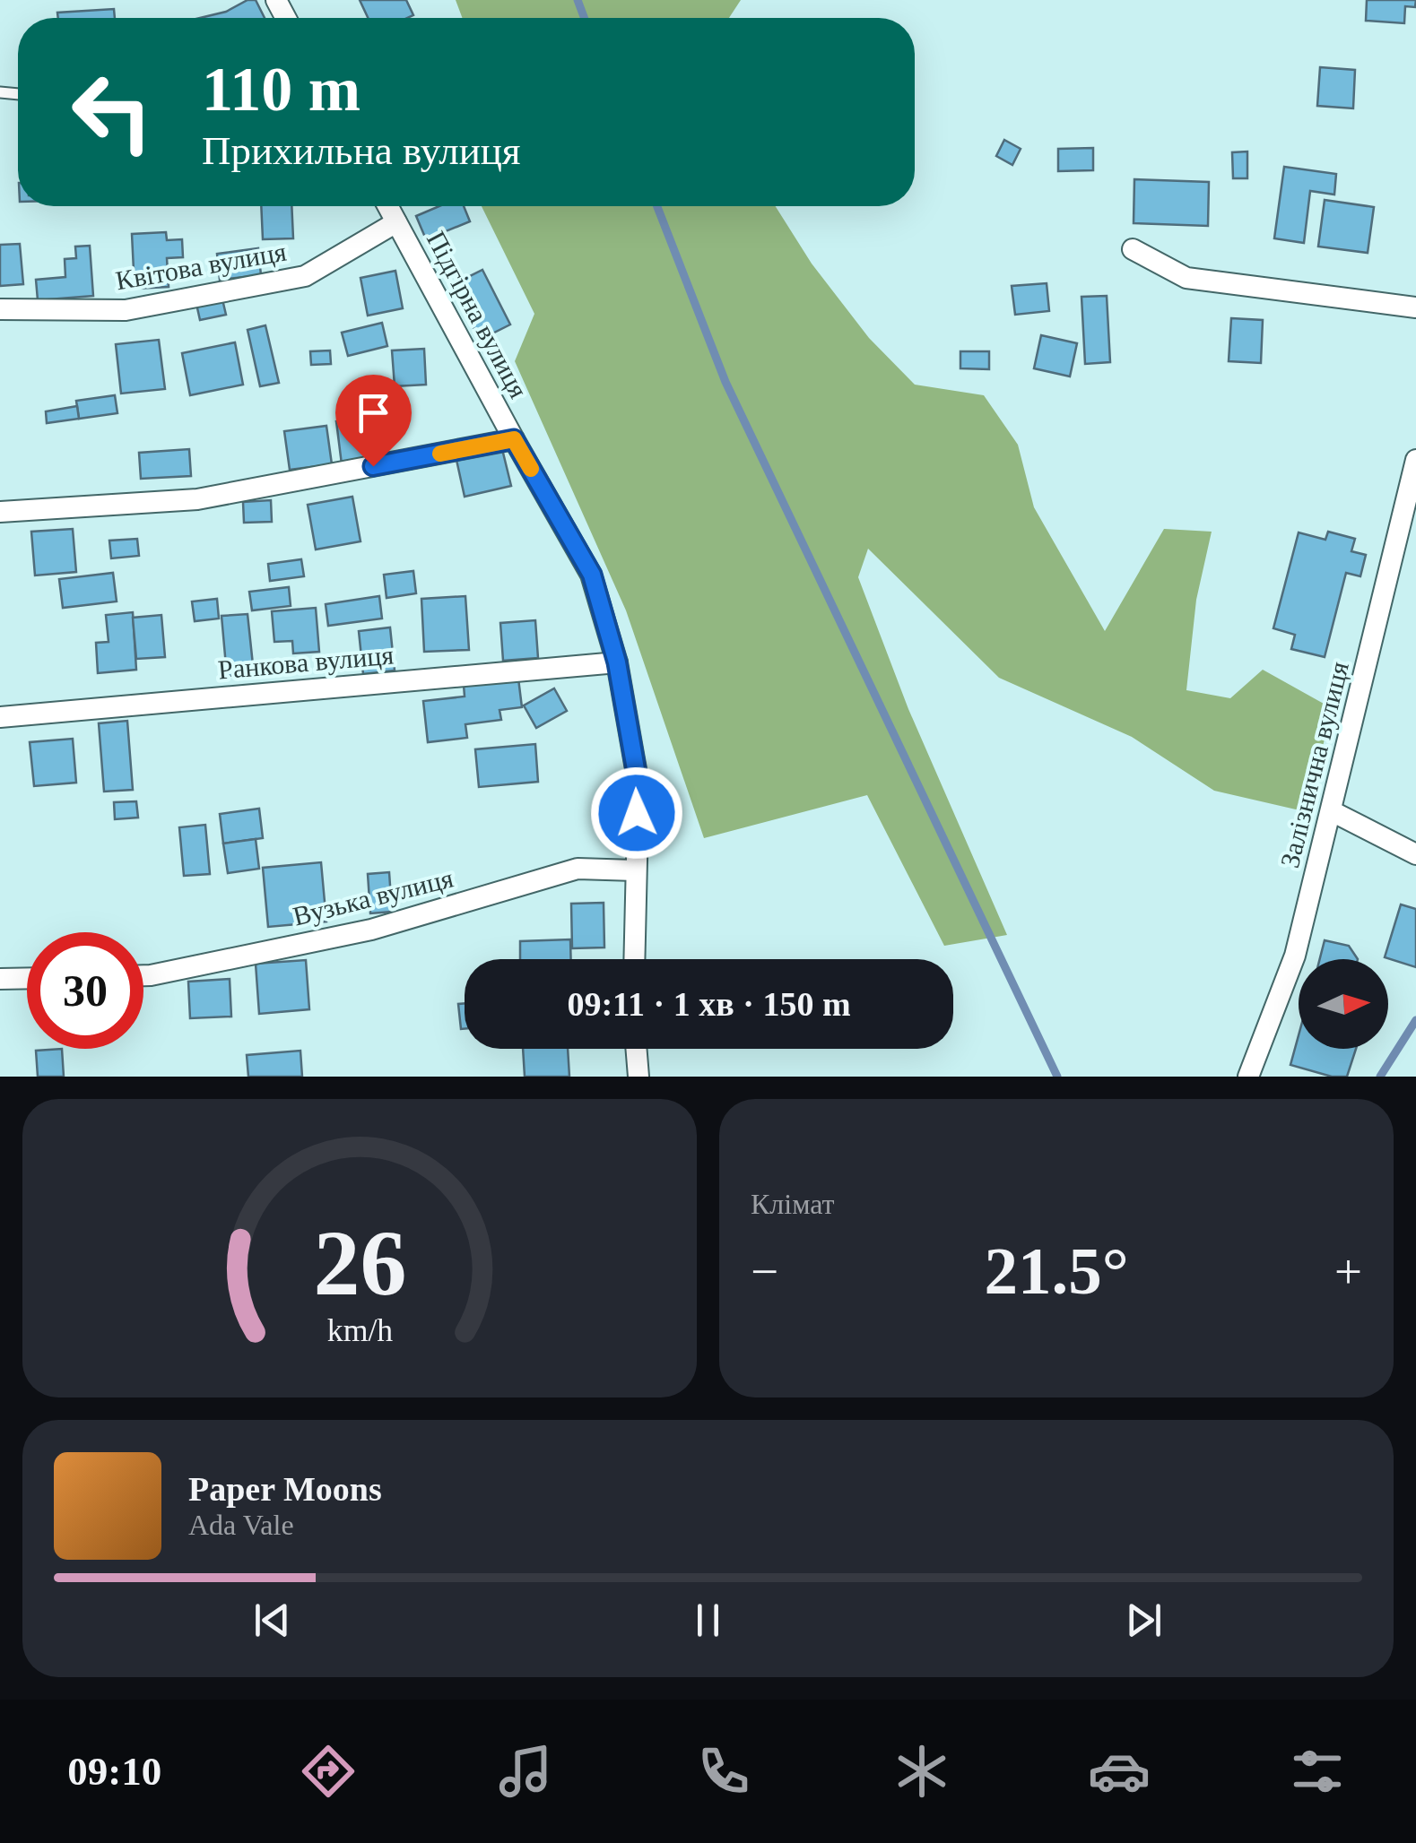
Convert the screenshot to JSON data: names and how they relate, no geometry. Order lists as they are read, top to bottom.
{
  "streets": {
    "street": [
      "Квітова вулиця",
      "Підгірна вулиця",
      "Ранкова вулиця",
      "Залізнична вулиця",
      "Вузька вулиця"
    ]
  },
  "crossings": [
    ["Квітова вулиця", "Підгірна вулиця"],
    ["Підгірна вулиця", "Ранкова вулиця"],
    ["Підгірна вулиця", "Вузька вулиця"]
  ],
  "north": "right",
  "page": {
    "turn": ["110 m", "Прихильна вулиця"],
    "limit": "30",
    "trip": "09:11 · 1 хв · 150 m",
    "tile": "Клімат",
    "heat": ["−", "21.5°", "+"],
    "song": ["Paper Moons", "Ada Vale"],
    "tabs": "09:10",
    "gauge": ["26", "km/h"]
  }
}
